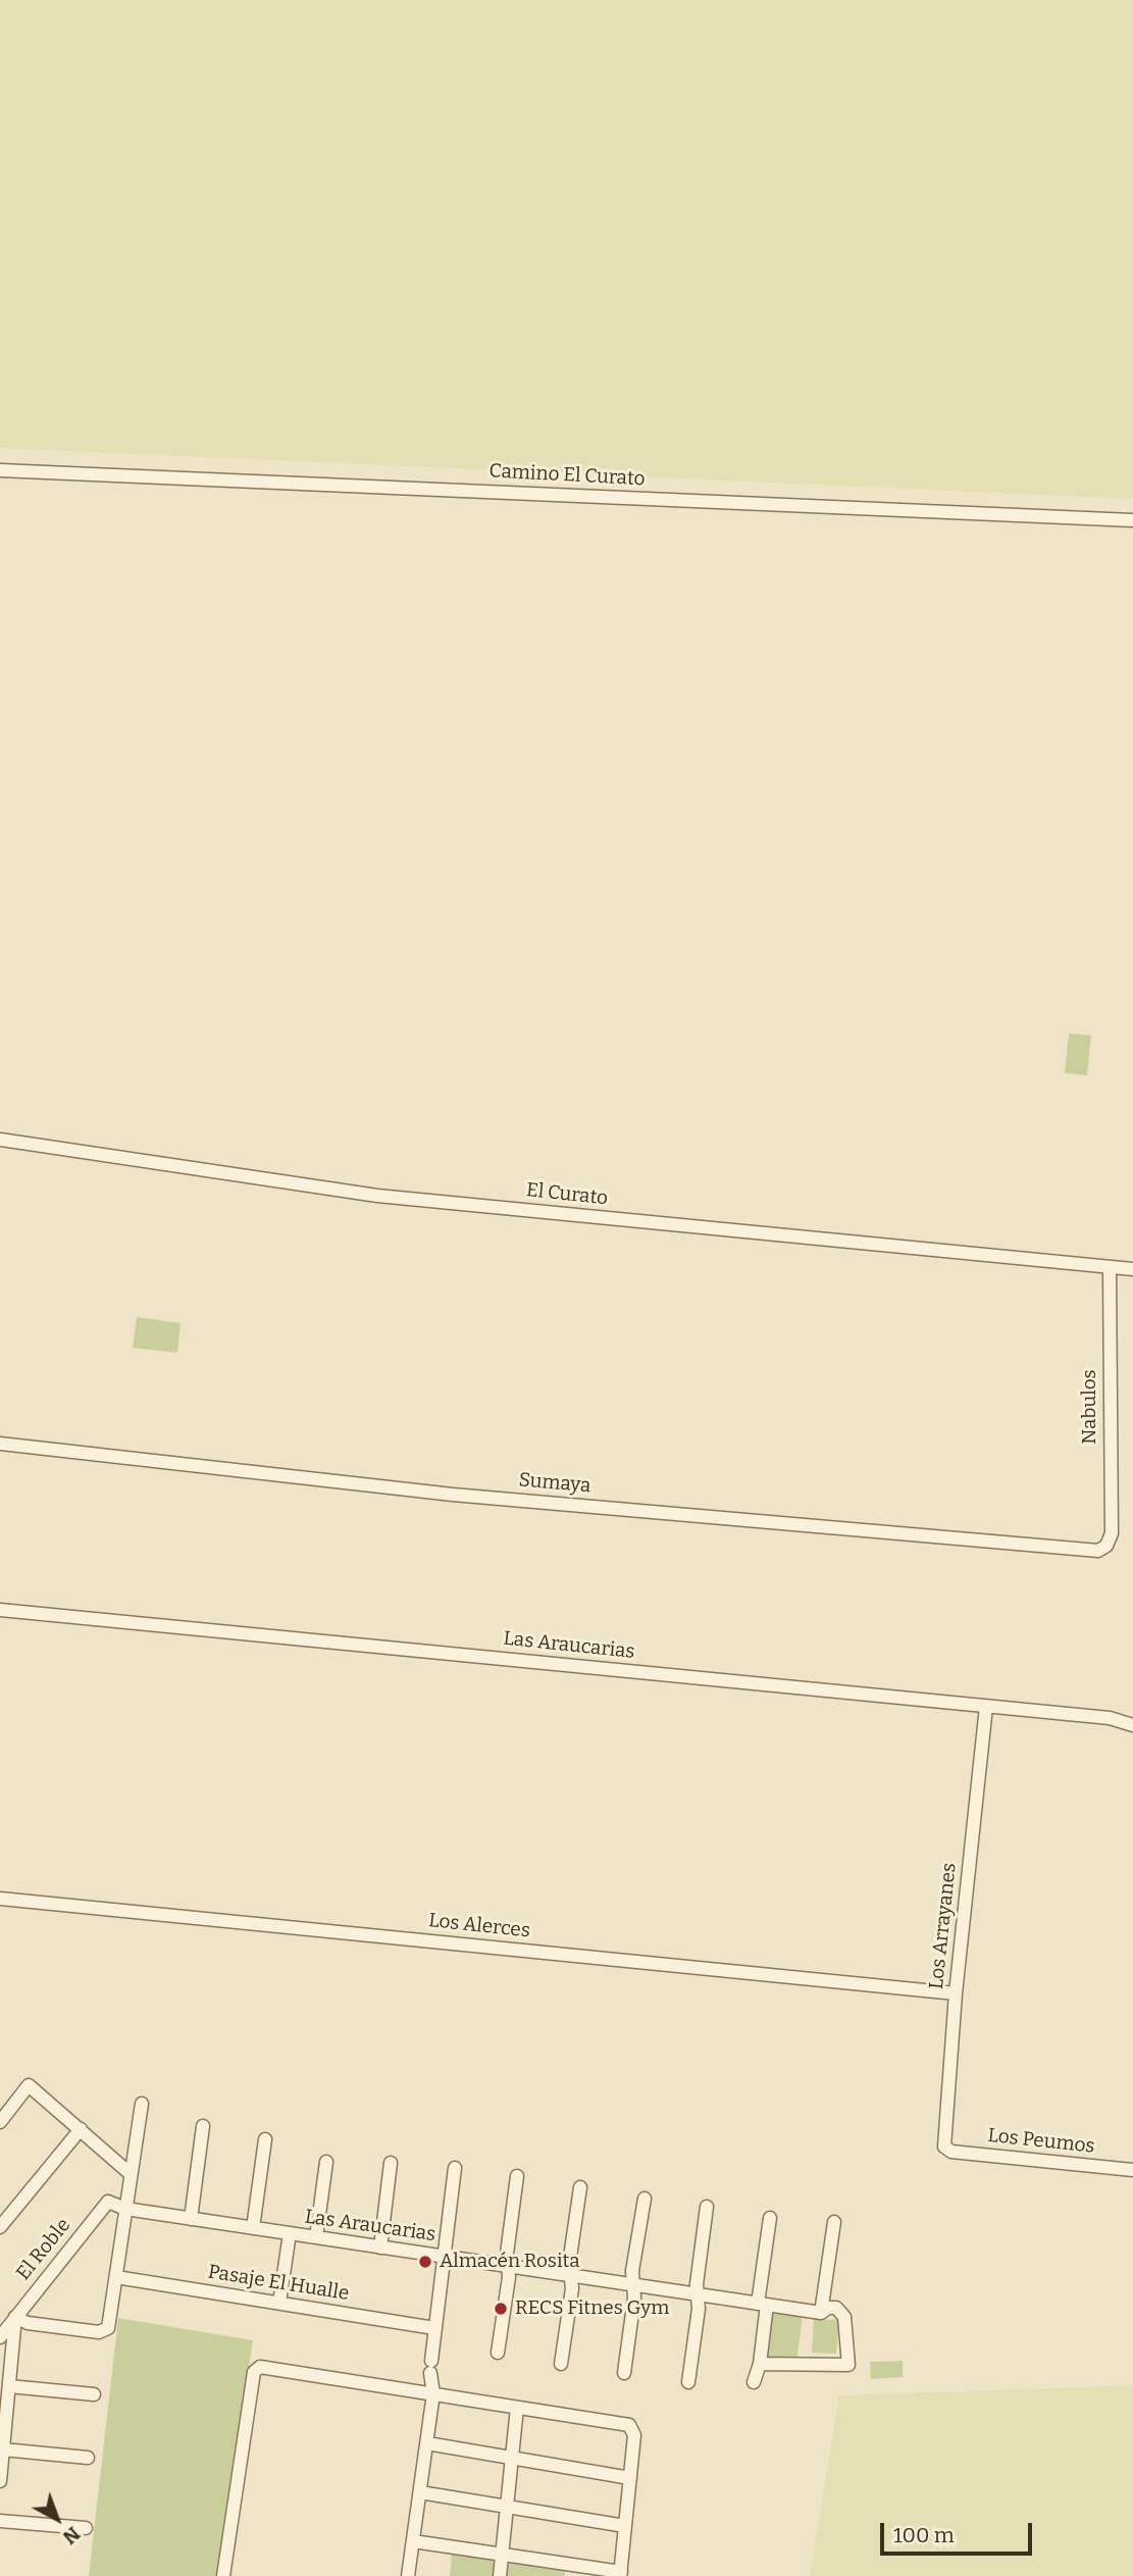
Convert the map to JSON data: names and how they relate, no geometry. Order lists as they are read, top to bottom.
{
  "streets": {
    "street": [
      "Camino El Curato",
      "El Curato",
      "Nabulos",
      "Sumaya",
      "Las Araucarias",
      "Los Alerces",
      "Los Arrayanes",
      "Los Peumos",
      "El Roble",
      "Pasaje El Hualle"
    ]
  },
  "crossings": [
    ["El Curato", "Nabulos"],
    ["Nabulos", "Sumaya"],
    ["Las Araucarias", "Los Arrayanes"],
    ["Las Araucarias", "El Roble"],
    ["Los Alerces", "Los Arrayanes"],
    ["Los Arrayanes", "Los Peumos"]
  ],
  "places": ["Almacén Rosita", "RECS Fitnes Gym"],
  "scale_bar": "100 m",
  "north": "bottom right"
}
